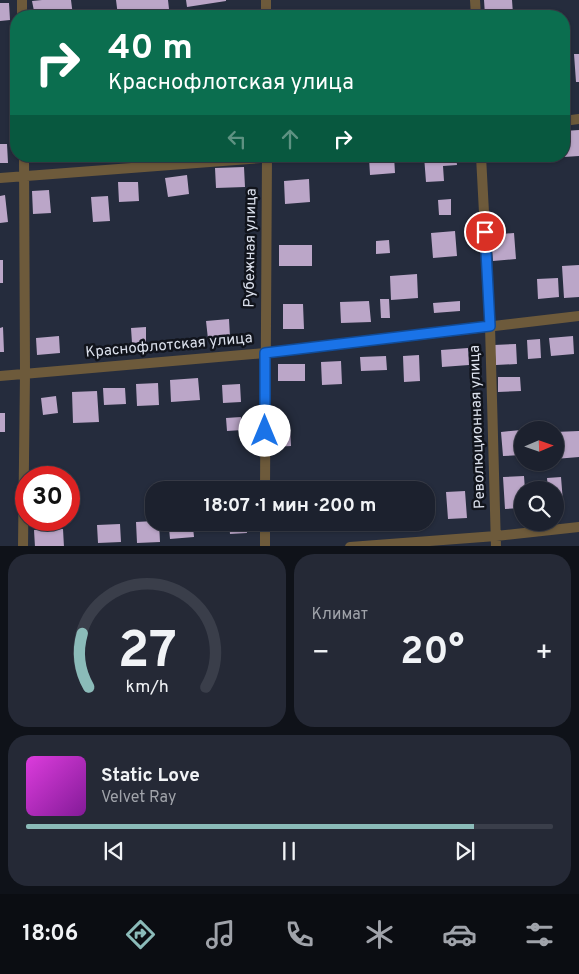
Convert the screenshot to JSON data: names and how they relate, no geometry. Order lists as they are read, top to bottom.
{
  "streets": {
    "street": ["Рубежная улица", "Краснофлотская улица", "Революционная улица"]
  },
  "crossings": [
    ["Рубежная улица", "Краснофлотская улица"],
    ["Краснофлотская улица", "Революционная улица"]
  ],
  "north": "right",
  "page": {
    "turn": ["40 m", "Краснофлотская улица"],
    "limit": "30",
    "trip": "18:07 · 1 мин · 200 m",
    "tile": "Климат",
    "heat": ["−", "20°", "+"],
    "song": ["Static Love", "Velvet Ray"],
    "tabs": "18:06",
    "gauge": ["27", "km/h"]
  }
}
